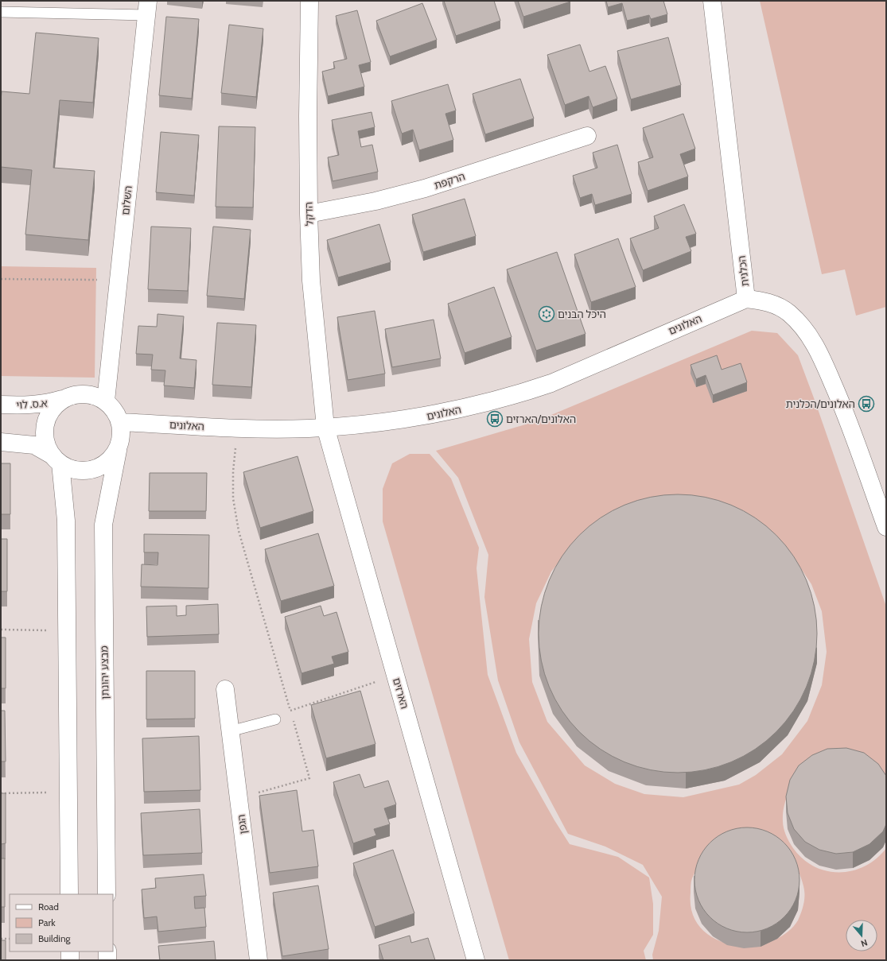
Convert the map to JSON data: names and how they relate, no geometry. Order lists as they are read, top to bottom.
{
  "streets": {
    "street": [
      "הרקפת",
      "השלום",
      "הדקל",
      "הכלנית",
      "האלונים",
      "א.ס. לוי",
      "מבצע יהונתן",
      "הארזים",
      "הגפן"
    ]
  },
  "crossings": [
    ["הרקפת", "הדקל"],
    ["השלום", "האלונים"],
    ["השלום", "א.ס. לוי"],
    ["השלום", "מבצע יהונתן"],
    ["הדקל", "האלונים"],
    ["הדקל", "הארזים"],
    ["הכלנית", "האלונים"],
    ["האלונים", "א.ס. לוי"],
    ["האלונים", "מבצע יהונתן"],
    ["האלונים", "הארזים"],
    ["א.ס. לוי", "מבצע יהונתן"]
  ],
  "places": {
    "synagogue": ["היכל הבנים"],
    "bus stop": ["האלונים/הכלנית", "האלונים/הארזים"]
  },
  "legend": ["Road", "Park", "Building"],
  "north": "bottom"
}
